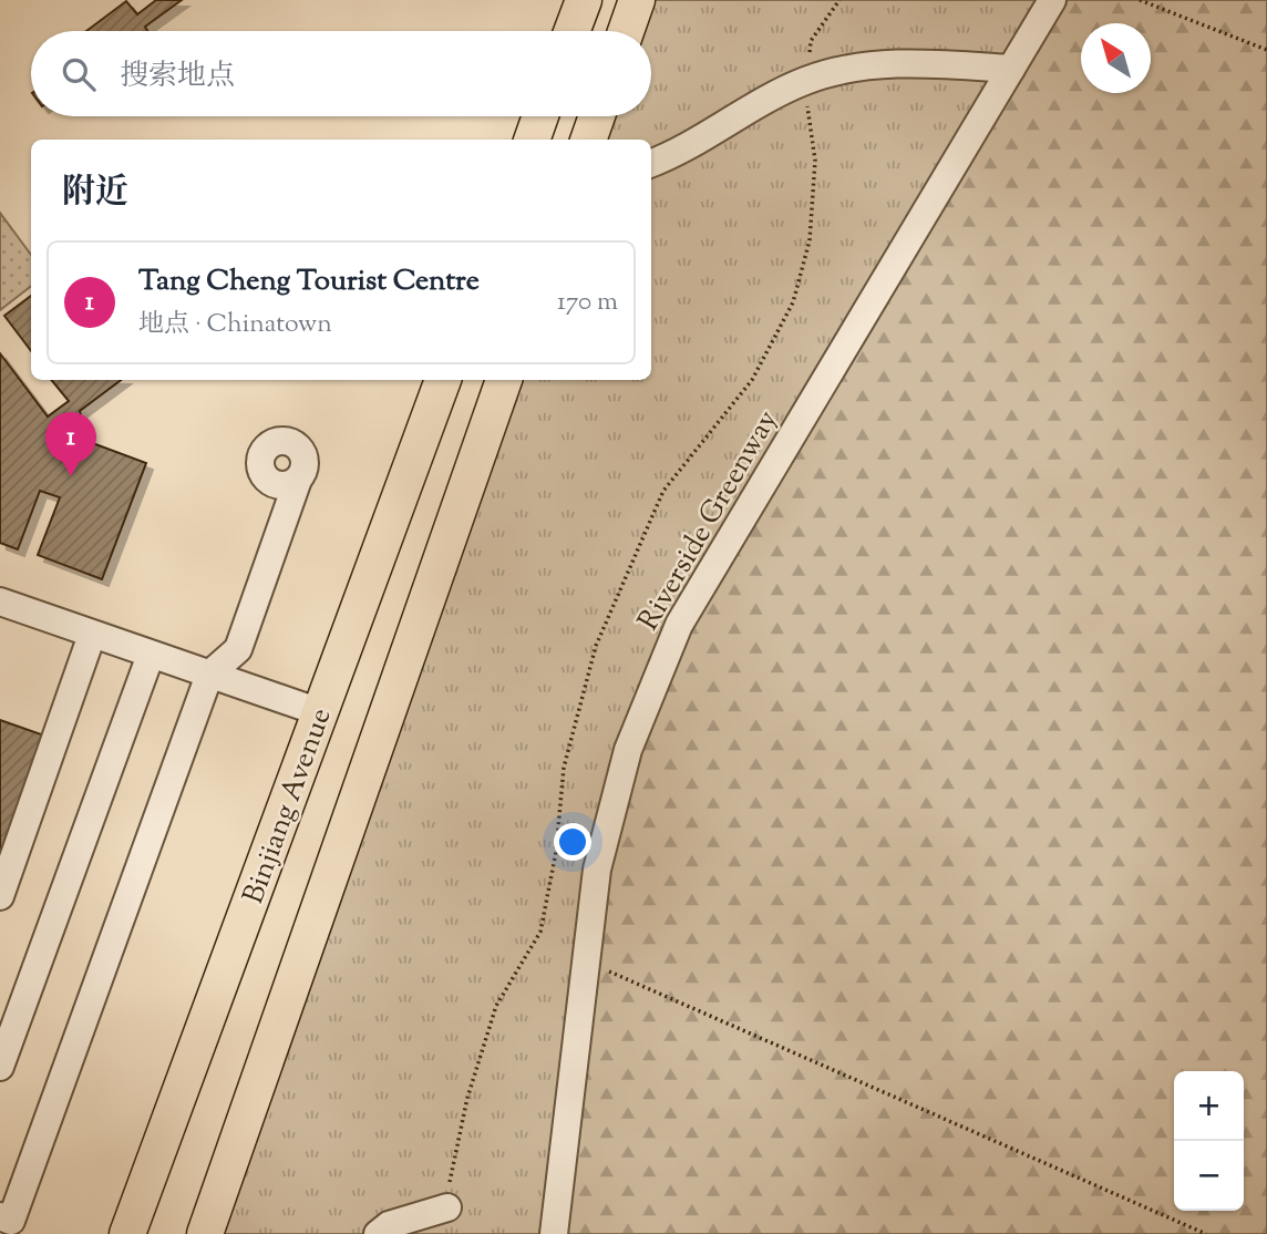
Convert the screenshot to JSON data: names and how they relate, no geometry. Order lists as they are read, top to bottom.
{
  "streets": {
    "main road": ["Binjiang Avenue"],
    "street": ["Riverside Greenway"]
  },
  "north": "top left",
  "page": {
    "search": "搜索地点",
    "heading": "附近",
    "list": [
      {
        "mark": "1",
        "name": "Tang Cheng Tourist Centre",
        "note": "地点 · Chinatown",
        "value": "170 m"
      }
    ],
    "pins": "1",
    "map_buttons": ["+", "−"]
  }
}
